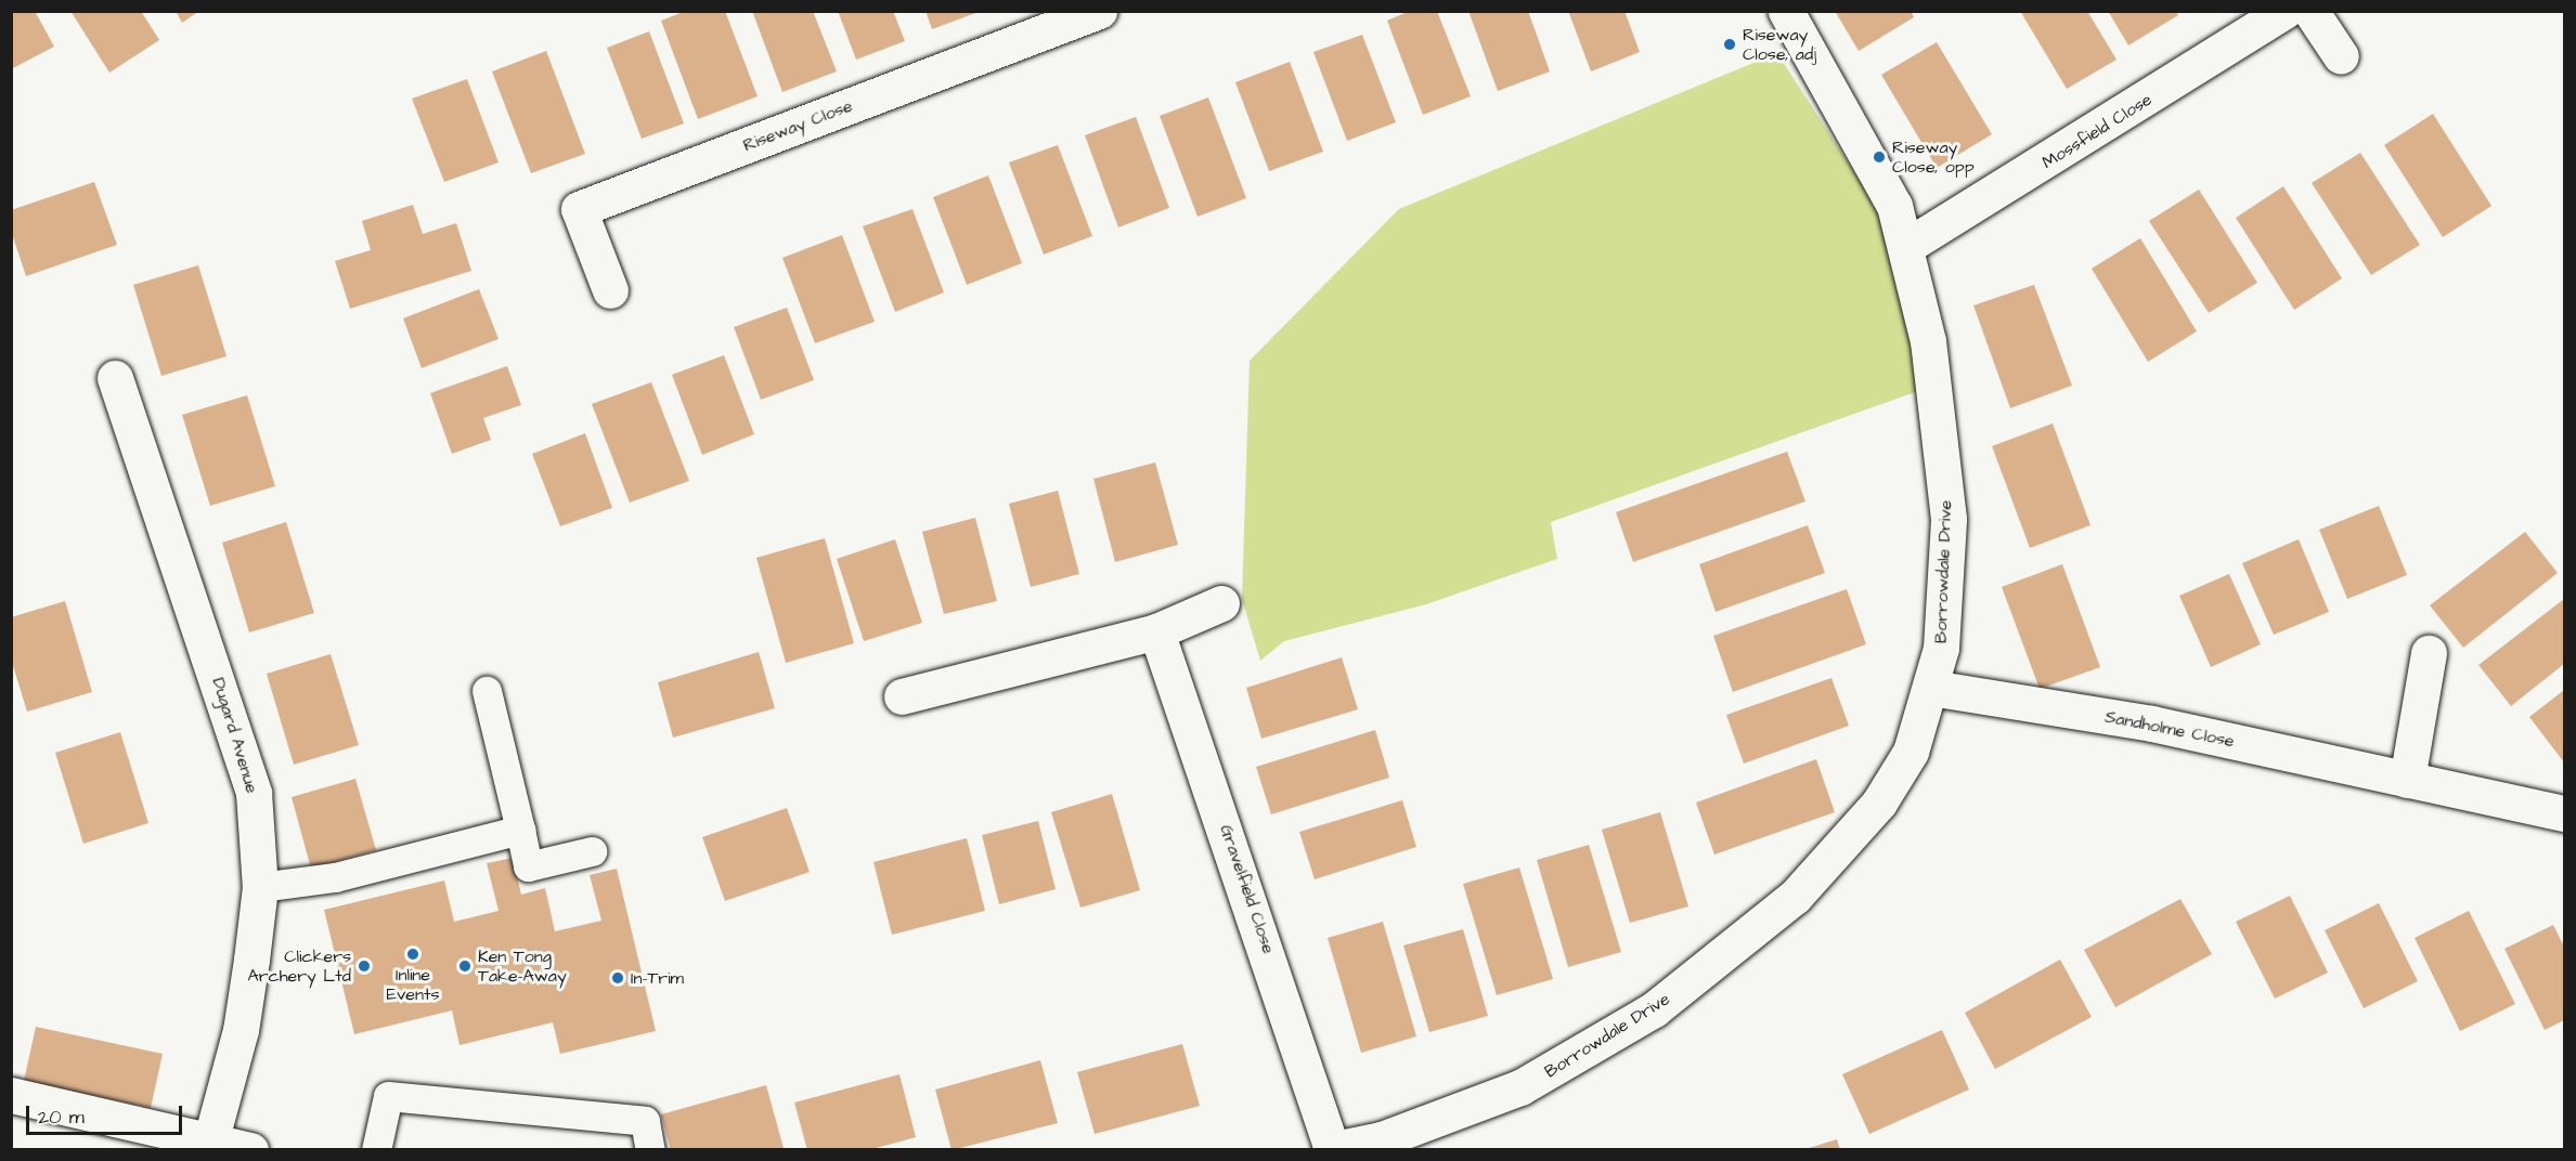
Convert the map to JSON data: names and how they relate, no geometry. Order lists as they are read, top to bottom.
{
  "streets": {
    "street": [
      "Riseway Close",
      "Mossfield Close",
      "Borrowdale Drive",
      "Sandholme Close",
      "Dugard Avenue",
      "Gravelfield Close"
    ]
  },
  "crossings": [
    ["Mossfield Close", "Borrowdale Drive"],
    ["Borrowdale Drive", "Sandholme Close"],
    ["Borrowdale Drive", "Gravelfield Close"]
  ],
  "places": [
    "Riseway Close, adj",
    "Riseway Close, opp",
    "Inline Events",
    "Clickers Archery Ltd",
    "Ken Tong Take-Away",
    "In-Trim"
  ],
  "scale_bar": "20 m"
}
